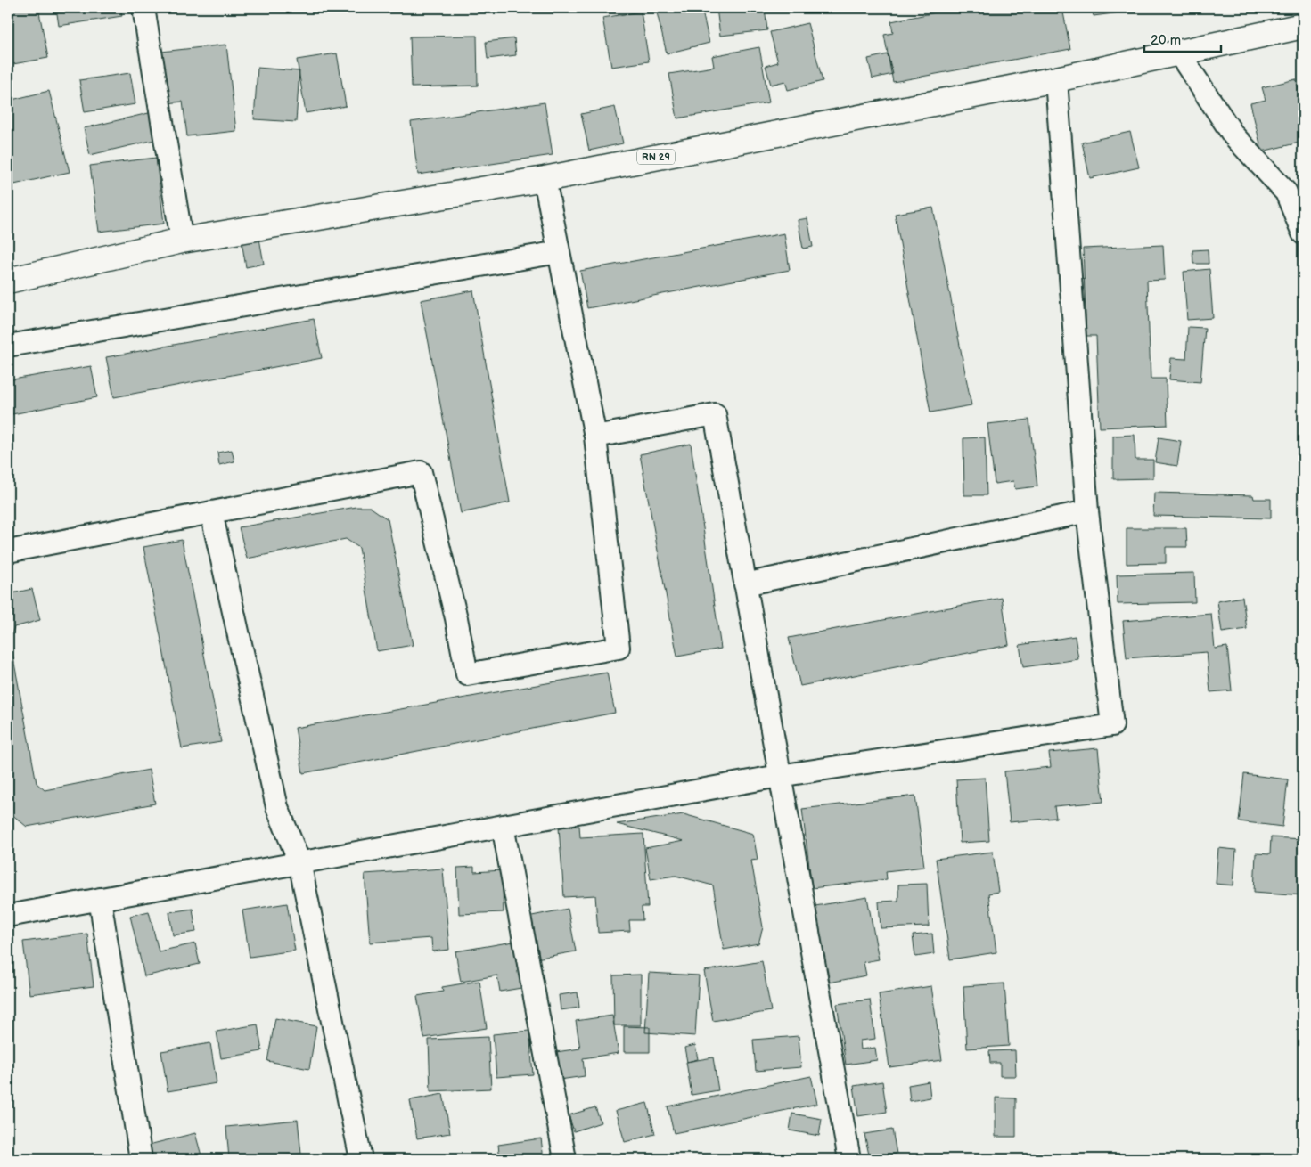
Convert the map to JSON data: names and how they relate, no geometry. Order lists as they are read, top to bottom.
{
  "streets": {
    "main road": ["RN 29"]
  },
  "scale_bar": "20 m"
}
